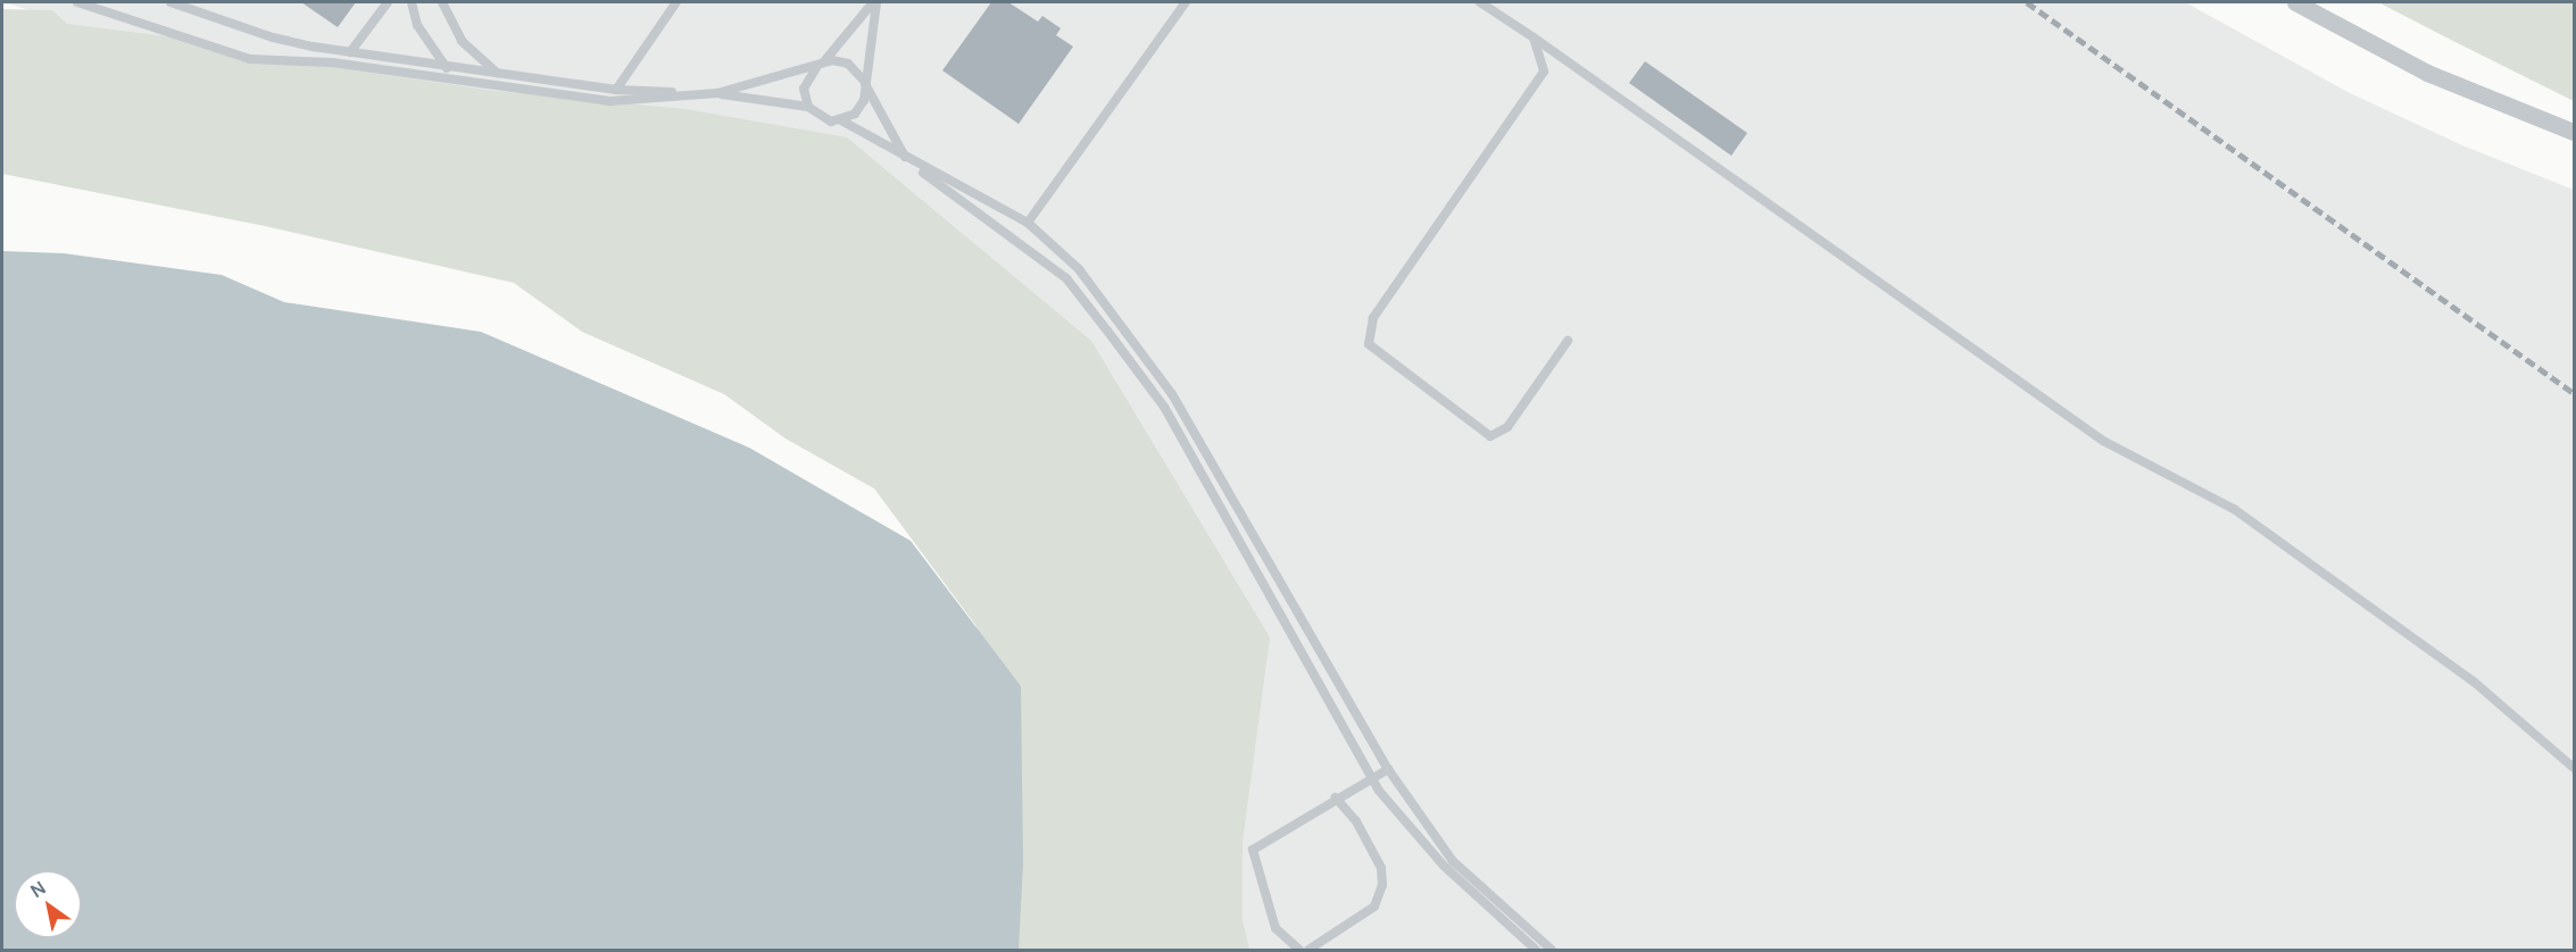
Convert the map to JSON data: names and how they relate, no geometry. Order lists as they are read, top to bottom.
{
  "north": "top left"
}
